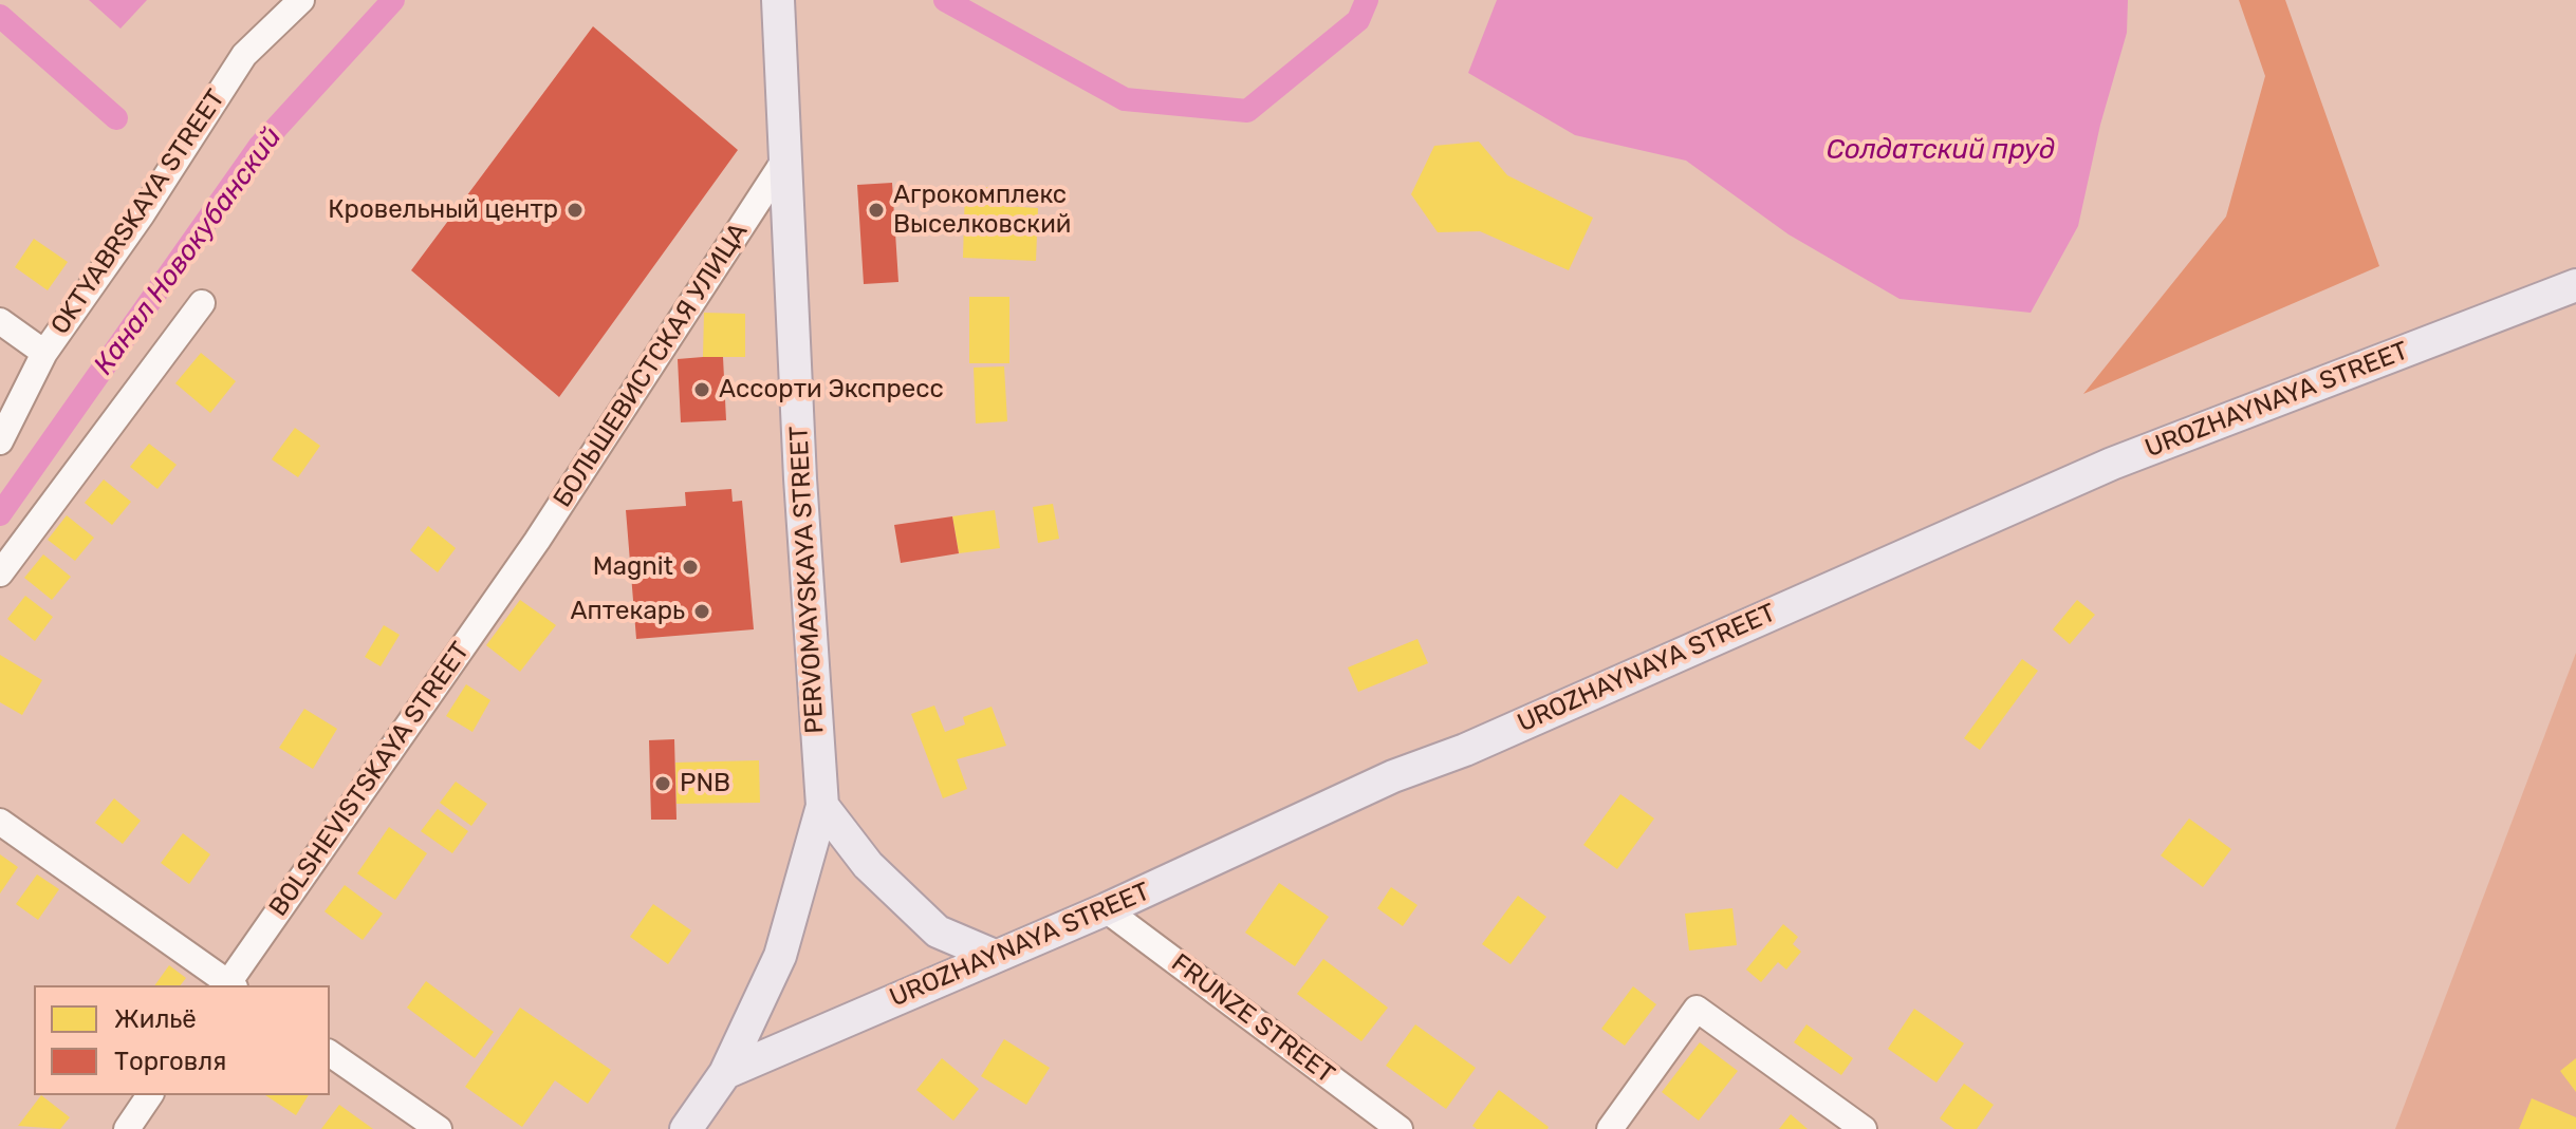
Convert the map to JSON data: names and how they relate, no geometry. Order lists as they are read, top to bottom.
{
  "streets": {
    "main road": ["UROZHAYNAYA STREET", "PERVOMAYSKAYA STREET"],
    "street": ["OKTYABRSKAYA STREET", "БОЛЬШЕВИСТСКАЯ УЛИЦА", "FRUNZE STREET"]
  },
  "crossings": [
    ["БОЛЬШЕВИСТСКАЯ УЛИЦА", "PERVOMAYSKAYA STREET"],
    ["UROZHAYNAYA STREET", "PERVOMAYSKAYA STREET"],
    ["UROZHAYNAYA STREET", "FRUNZE STREET"]
  ],
  "water": ["Солдатский пруд", "Канал Новокубанский"],
  "places": [
    "Кровельный центр",
    "Агрокомплекс Выселковский",
    "Ассорти Экспресс",
    "Magnit",
    "Аптекарь",
    "PNB"
  ],
  "legend": ["Жильё", "Торговля"]
}
